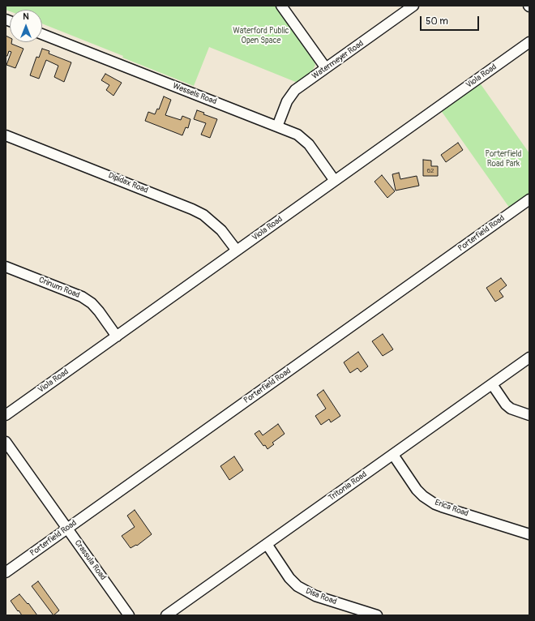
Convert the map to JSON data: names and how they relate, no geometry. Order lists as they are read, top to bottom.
{
  "streets": {
    "street": [
      "Watermeyer Road",
      "Viola Road",
      "Wessels Road",
      "Dipidax Road",
      "Porterfield Road",
      "Crinum Road",
      "Tritonia Road",
      "Erica Road",
      "Crassula Road",
      "Disa Road"
    ]
  },
  "crossings": [
    ["Watermeyer Road", "Wessels Road"],
    ["Viola Road", "Wessels Road"],
    ["Viola Road", "Dipidax Road"],
    ["Viola Road", "Crinum Road"],
    ["Porterfield Road", "Crassula Road"],
    ["Tritonia Road", "Erica Road"],
    ["Tritonia Road", "Disa Road"]
  ],
  "parks": ["Waterford Public Open Space", "Porterfield Road Park"],
  "house_numbers": ["62"],
  "scale_bar": "50 m",
  "north": "top"
}
